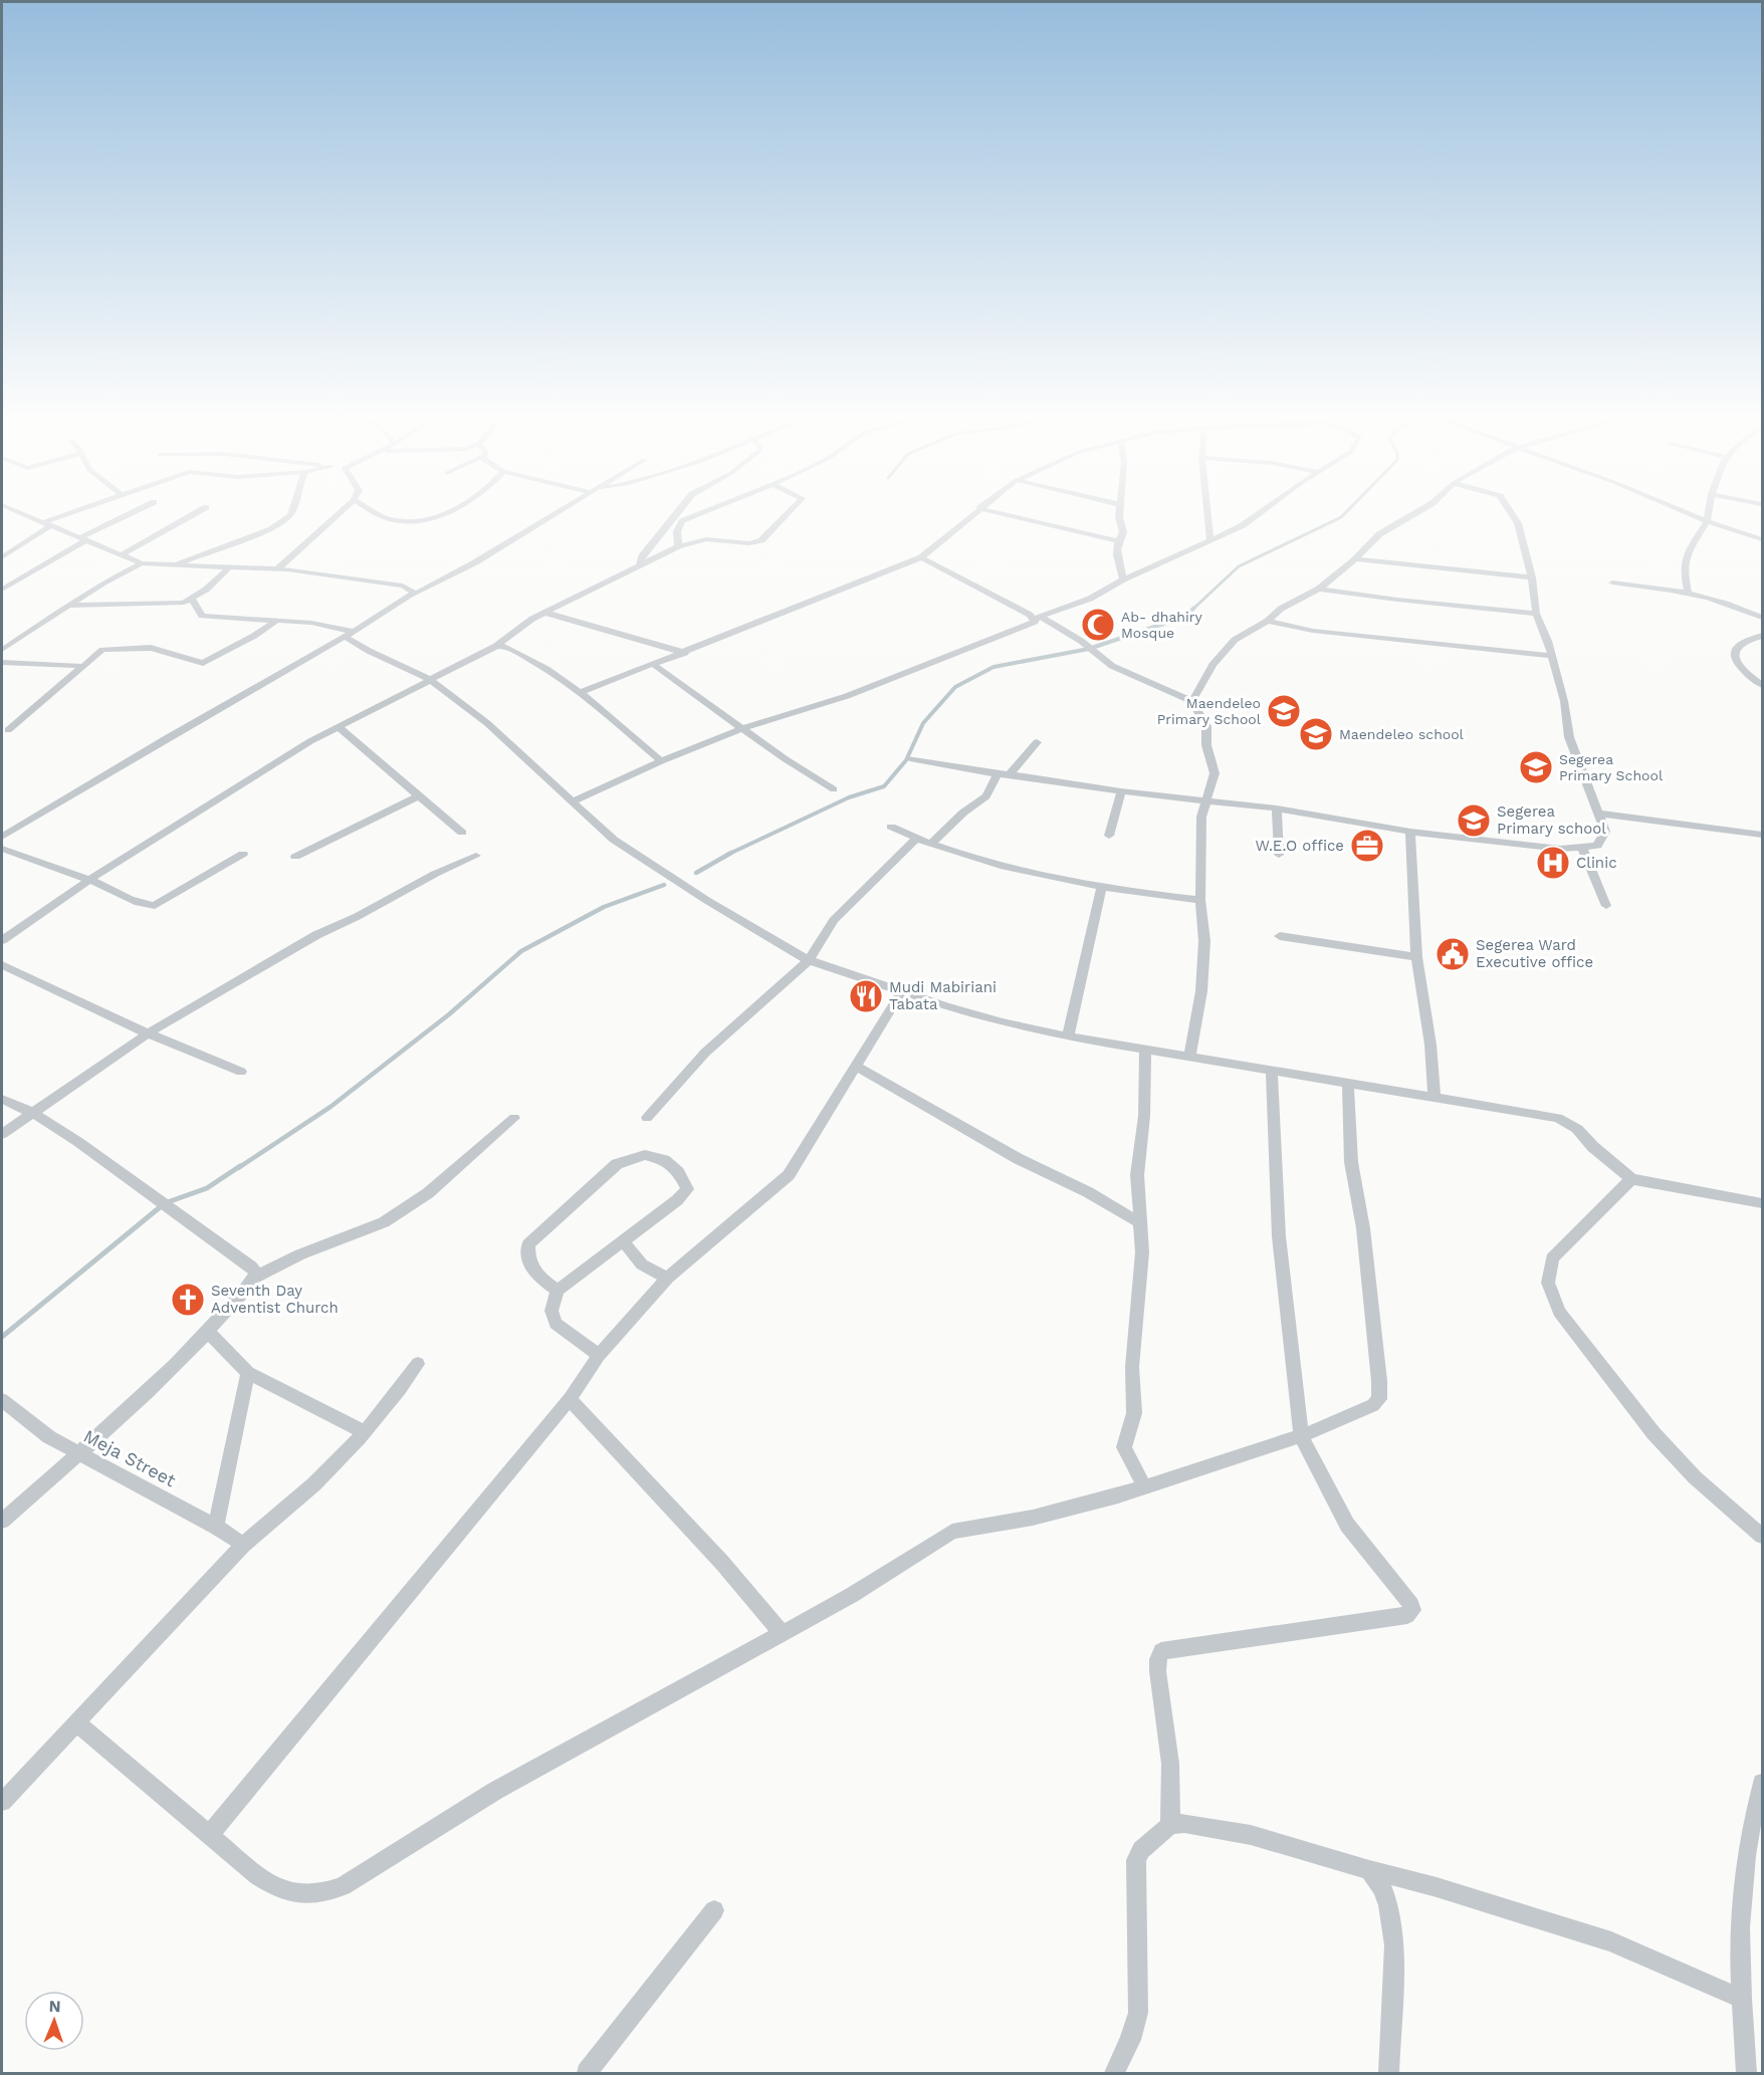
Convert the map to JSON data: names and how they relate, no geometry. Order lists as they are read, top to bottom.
{
  "streets": {
    "street": ["Meja Street"]
  },
  "places": {
    "mosque": ["Ab- dhahiry Mosque"],
    "school or university": [
      "Maendeleo Primary School",
      "Maendeleo school",
      "Segerea Primary School",
      "Segerea Primary school"
    ],
    "office": ["W.E.O office"],
    "hospital": ["Clinic"],
    "public building": ["Segerea Ward Executive office"],
    "restaurant": ["Mudi Mabiriani Tabata"],
    "church": ["Seventh Day Adventist Church"]
  },
  "north": "top"
}
